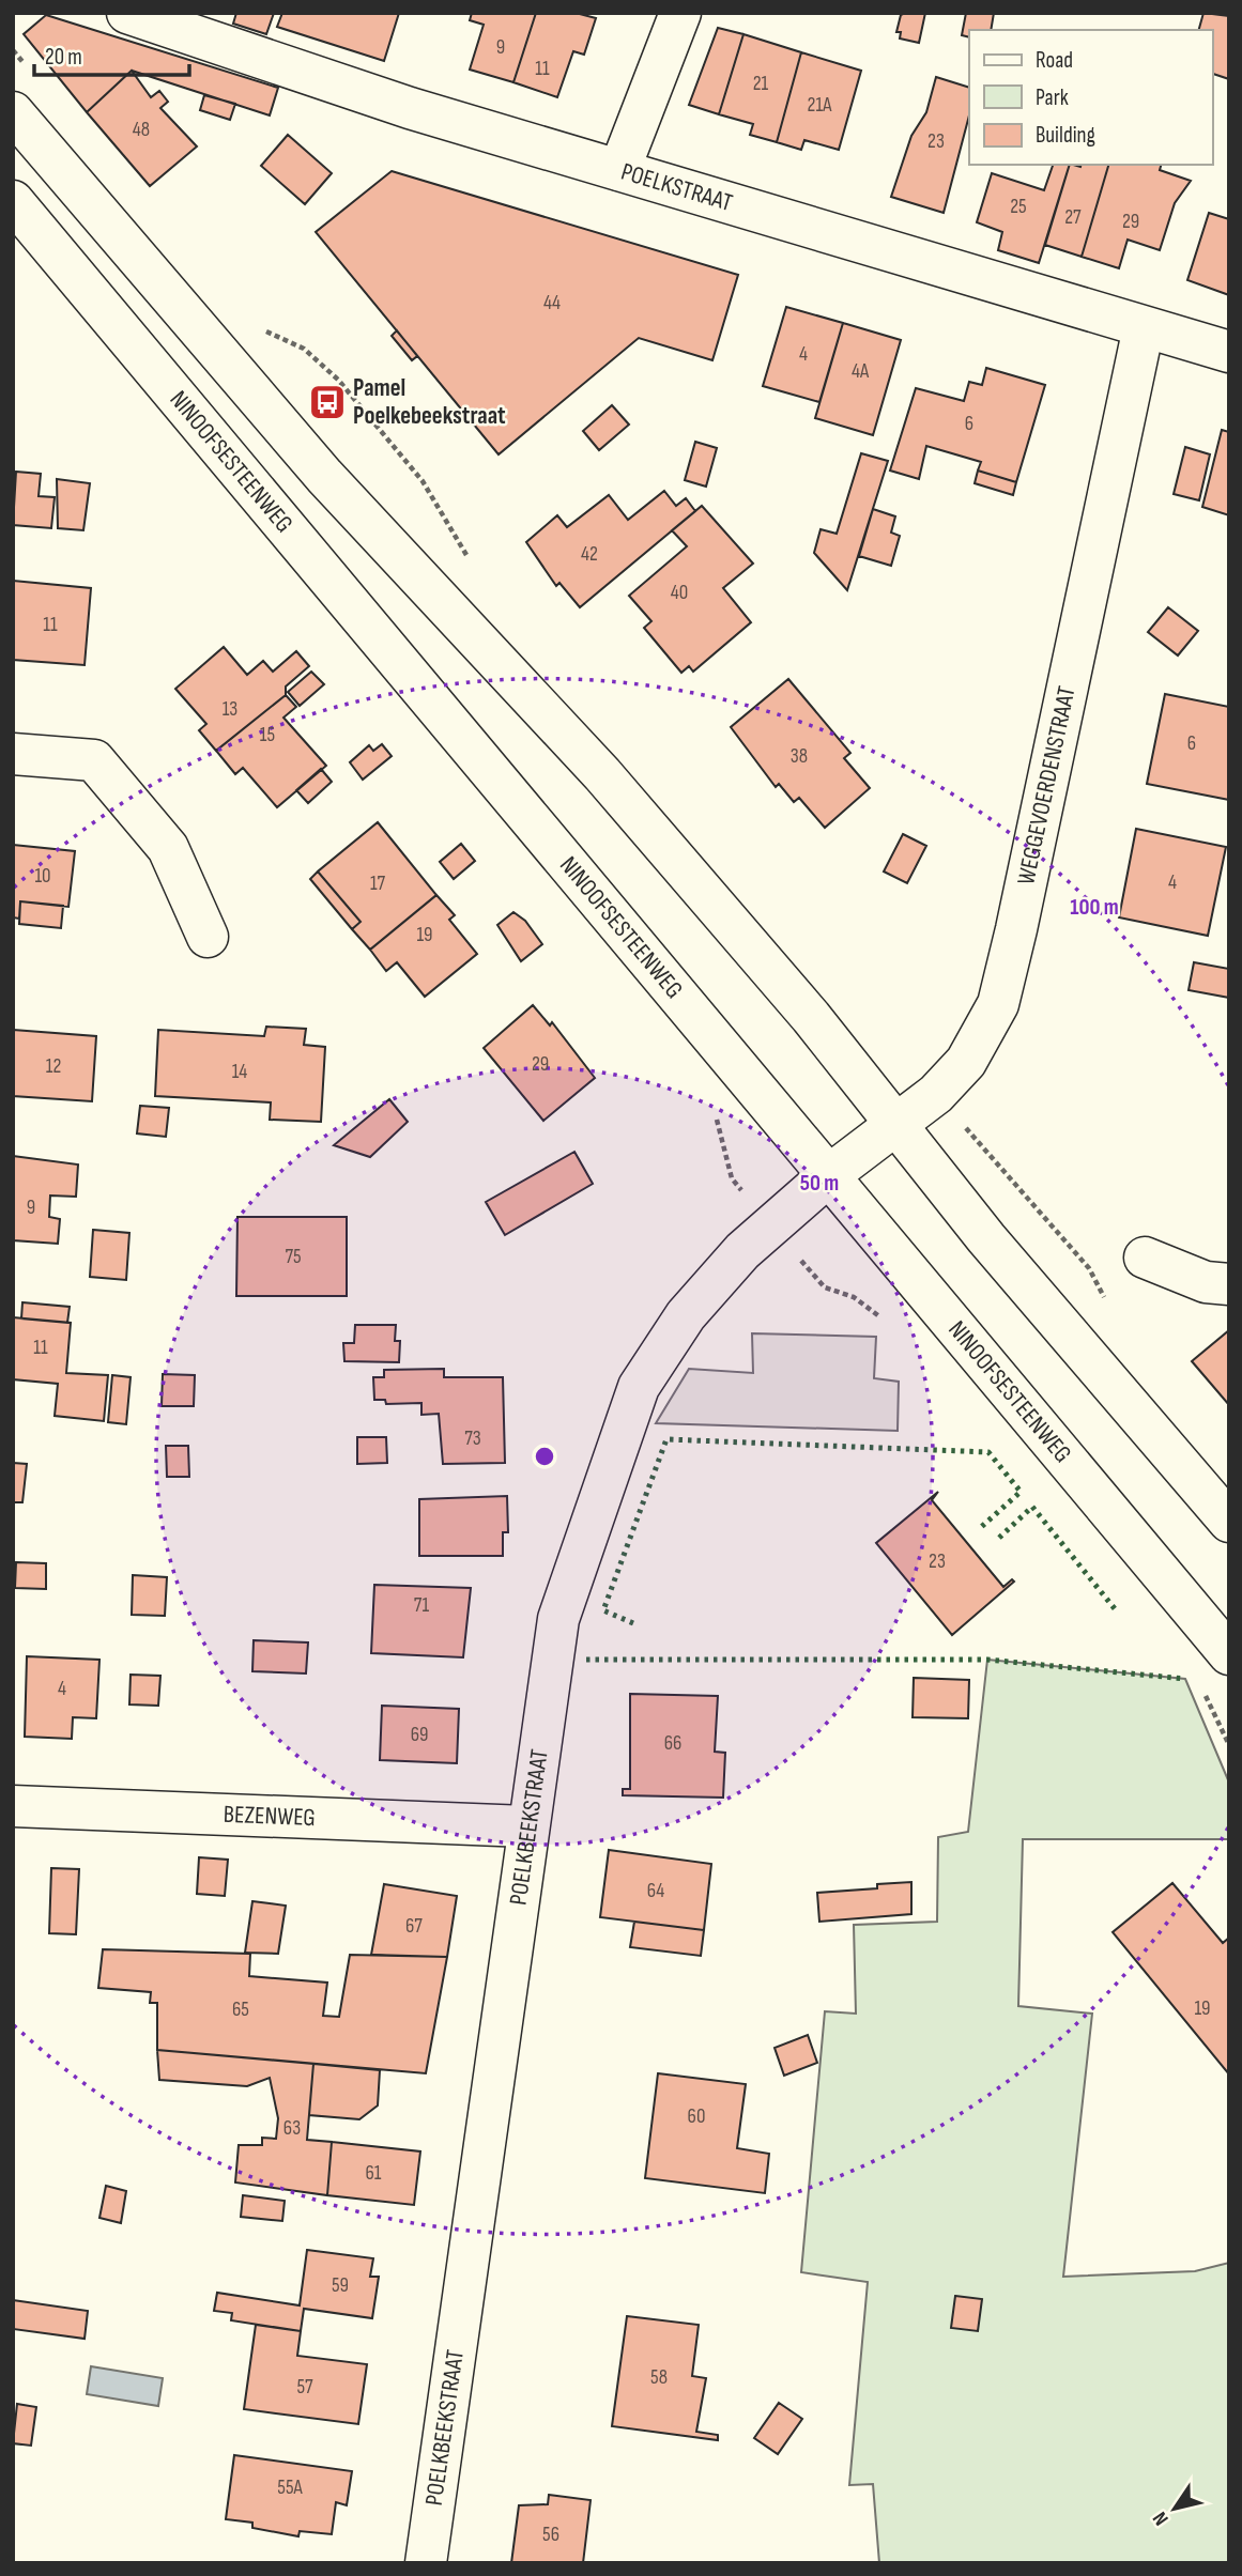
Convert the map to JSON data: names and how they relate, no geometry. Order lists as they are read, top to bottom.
{
  "streets": {
    "street": [
      "POELKSTRAAT",
      "NINOOFSESTEENWEG",
      "WEGGEVOERDENSTRAAT",
      "BEZENWEG",
      "POELKBEEKSTRAAT"
    ]
  },
  "crossings": [
    ["POELKSTRAAT", "WEGGEVOERDENSTRAAT"],
    ["NINOOFSESTEENWEG", "WEGGEVOERDENSTRAAT"],
    ["NINOOFSESTEENWEG", "POELKBEEKSTRAAT"],
    ["WEGGEVOERDENSTRAAT", "POELKBEEKSTRAAT"],
    ["BEZENWEG", "POELKBEEKSTRAAT"]
  ],
  "places": {
    "bus stop": ["Pamel Poelkebeekstraat"]
  },
  "house_numbers": [
    "9",
    "11",
    "21",
    "21A",
    "48",
    "23",
    "25",
    "27",
    "29",
    "44",
    "4",
    "4A",
    "6",
    "42",
    "40",
    "11",
    "13",
    "15",
    "6",
    "38",
    "10",
    "4",
    "17",
    "19",
    "29",
    "12",
    "14",
    "9",
    "75",
    "11",
    "73",
    "23",
    "71",
    "4",
    "69",
    "66",
    "64",
    "67",
    "19",
    "65",
    "60",
    "63",
    "61",
    "59",
    "58",
    "57",
    "55A",
    "56"
  ],
  "legend": ["Road", "Park", "Building"],
  "scale_bar": "20 m",
  "north": "bottom left",
  "rings": ["100 m", "50 m"]
}
